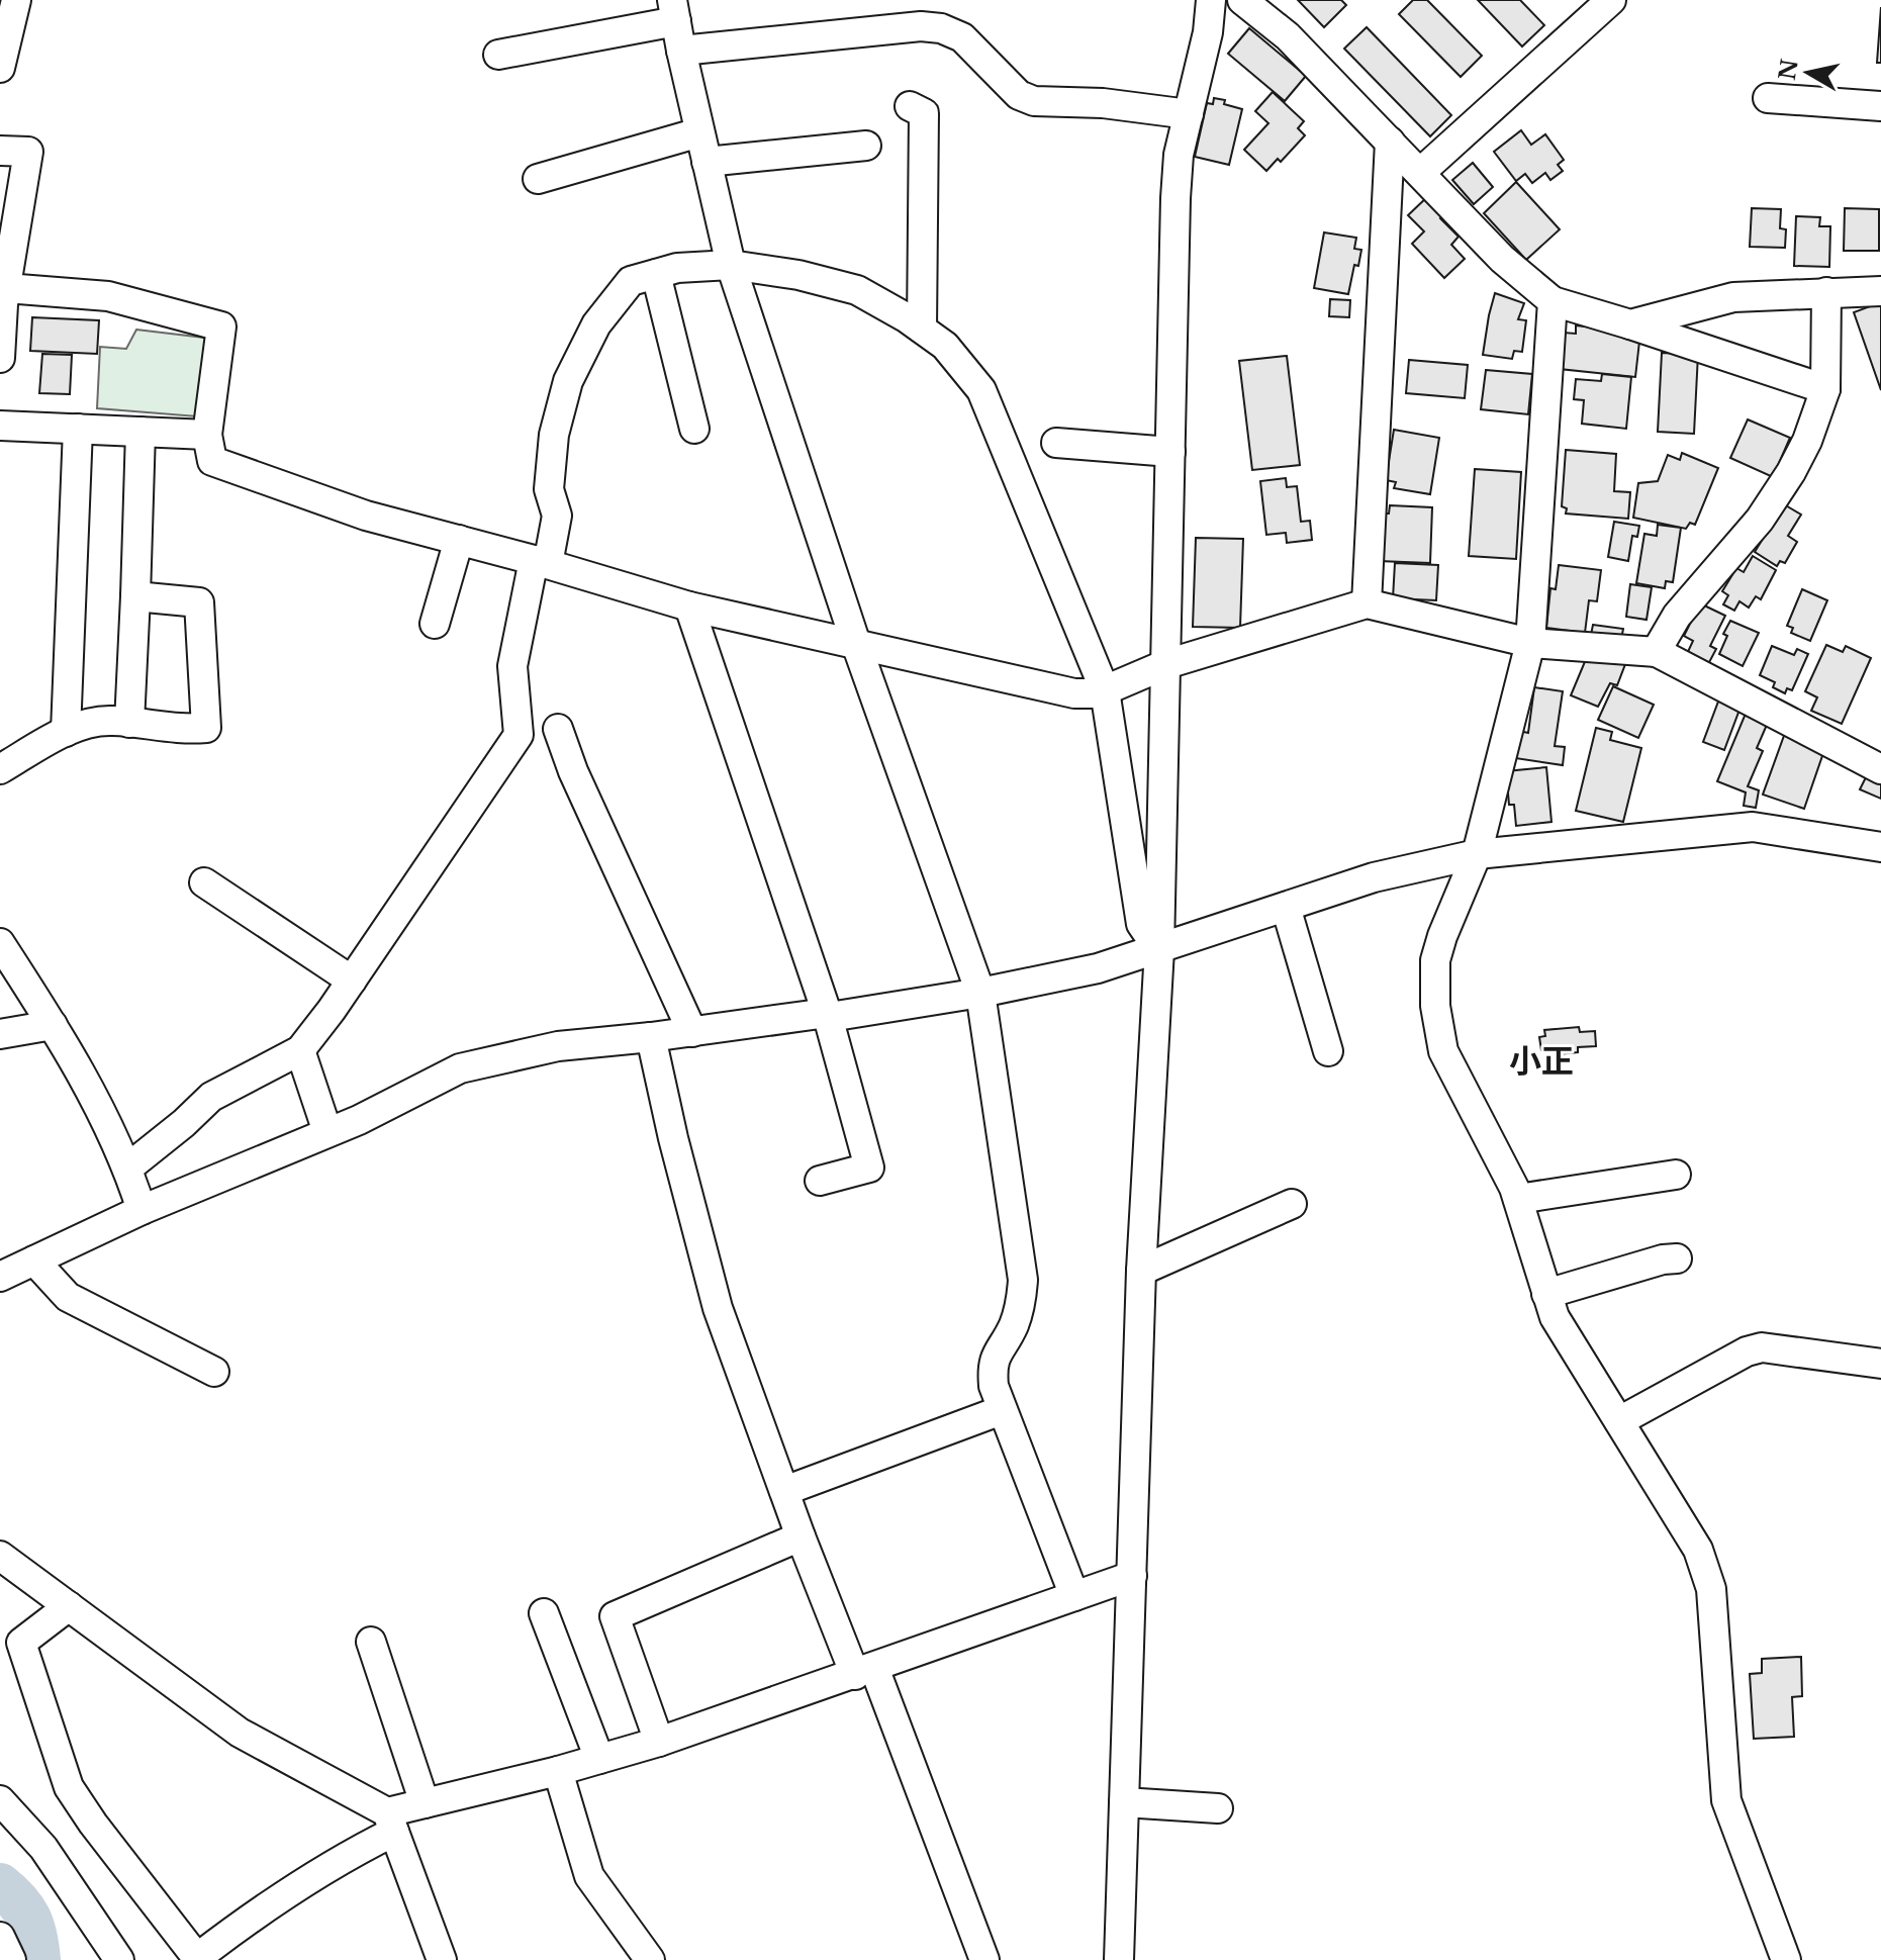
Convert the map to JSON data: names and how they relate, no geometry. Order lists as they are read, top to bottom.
{
  "districts": ["小正"],
  "north": "left"
}
